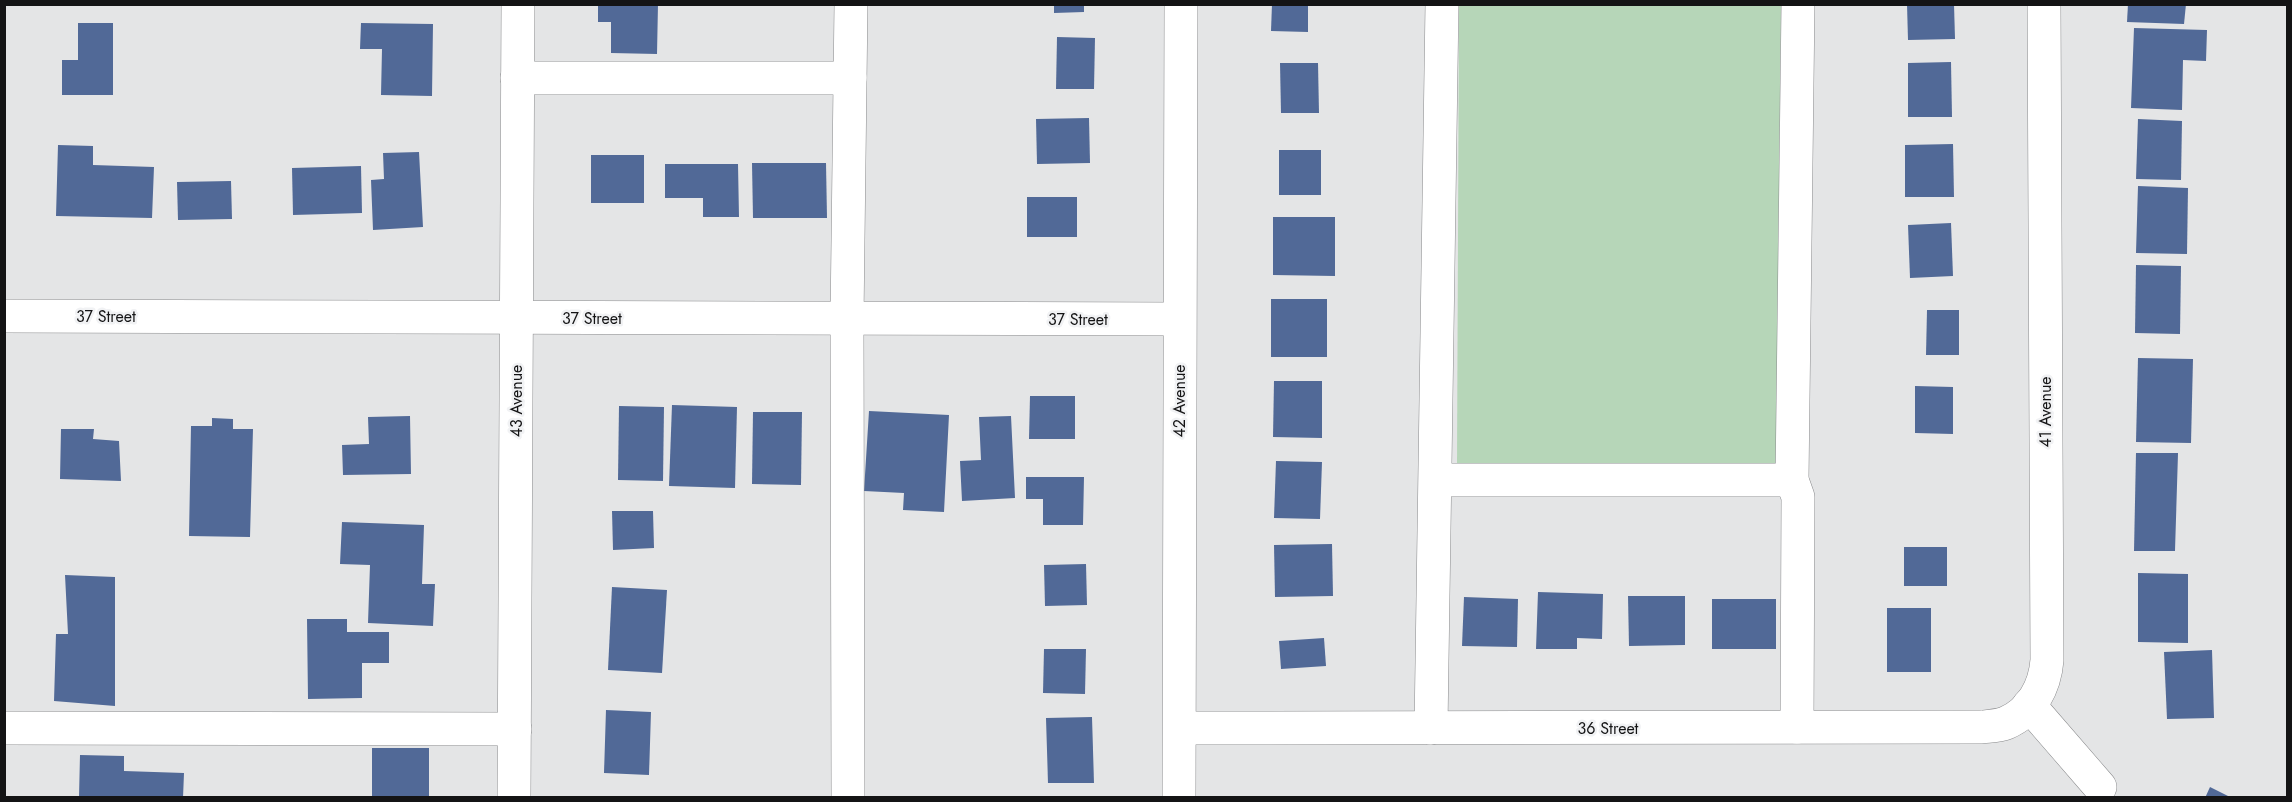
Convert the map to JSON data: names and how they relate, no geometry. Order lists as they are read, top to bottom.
{
  "streets": {
    "street": [
      "37 Street",
      "43 Avenue",
      "42 Avenue",
      "41 Avenue",
      "36 Street"
    ]
  },
  "crossings": [
    ["37 Street", "43 Avenue"],
    ["37 Street", "42 Avenue"],
    ["42 Avenue", "36 Street"],
    ["41 Avenue", "36 Street"]
  ]
}
